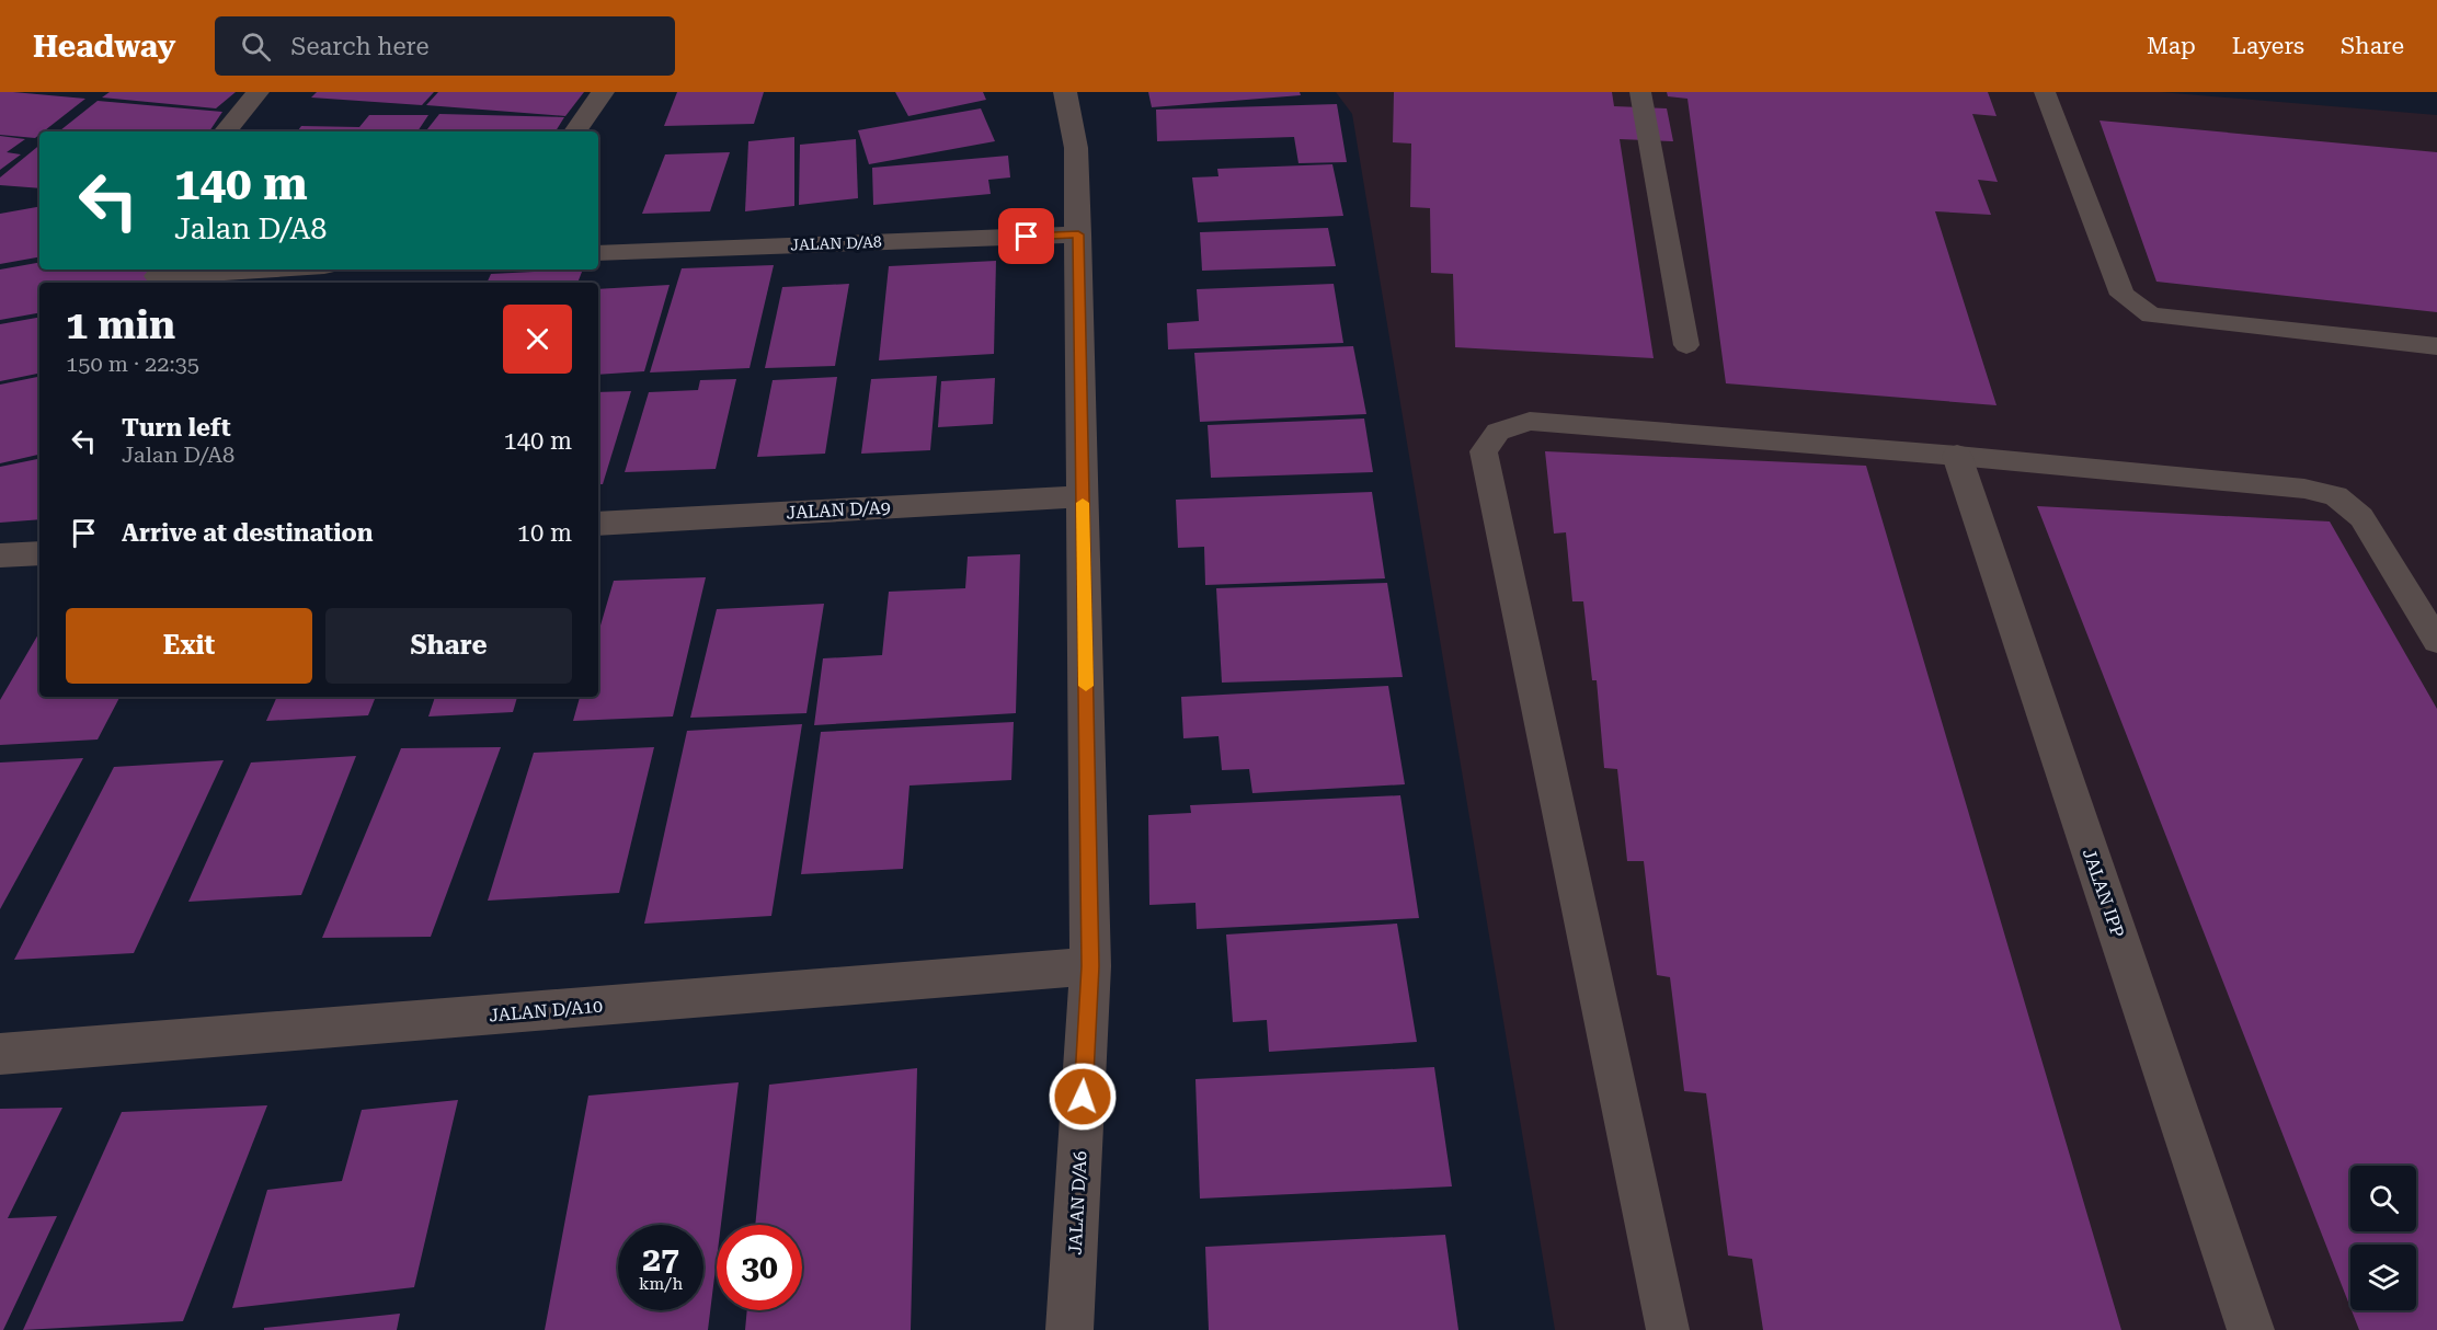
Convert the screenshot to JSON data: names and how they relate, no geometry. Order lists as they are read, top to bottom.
{
  "streets": {
    "street": [
      "JALAN D/A8",
      "JALAN D/A9",
      "JALAN IPP",
      "JALAN D/A10",
      "JALAN D/A6"
    ]
  },
  "crossings": [
    ["JALAN D/A8", "JALAN D/A6"],
    ["JALAN D/A9", "JALAN D/A6"],
    ["JALAN D/A10", "JALAN D/A6"]
  ],
  "page": {
    "header": "Headway",
    "search": "Search here",
    "nav": ["Map", "Layers", "Share"],
    "turn": ["140 m", "Jalan D/A8"],
    "heading": ["1 min", "150 m · 22:35"],
    "list": [
      {
        "name": "Turn left",
        "note": "Jalan D/A8",
        "value": "140 m"
      },
      {
        "name": "Arrive at destination",
        "value": "10 m"
      }
    ],
    "buttons": ["Exit", "Share"],
    "speed": "27 km/h",
    "limit": "30"
  }
}
